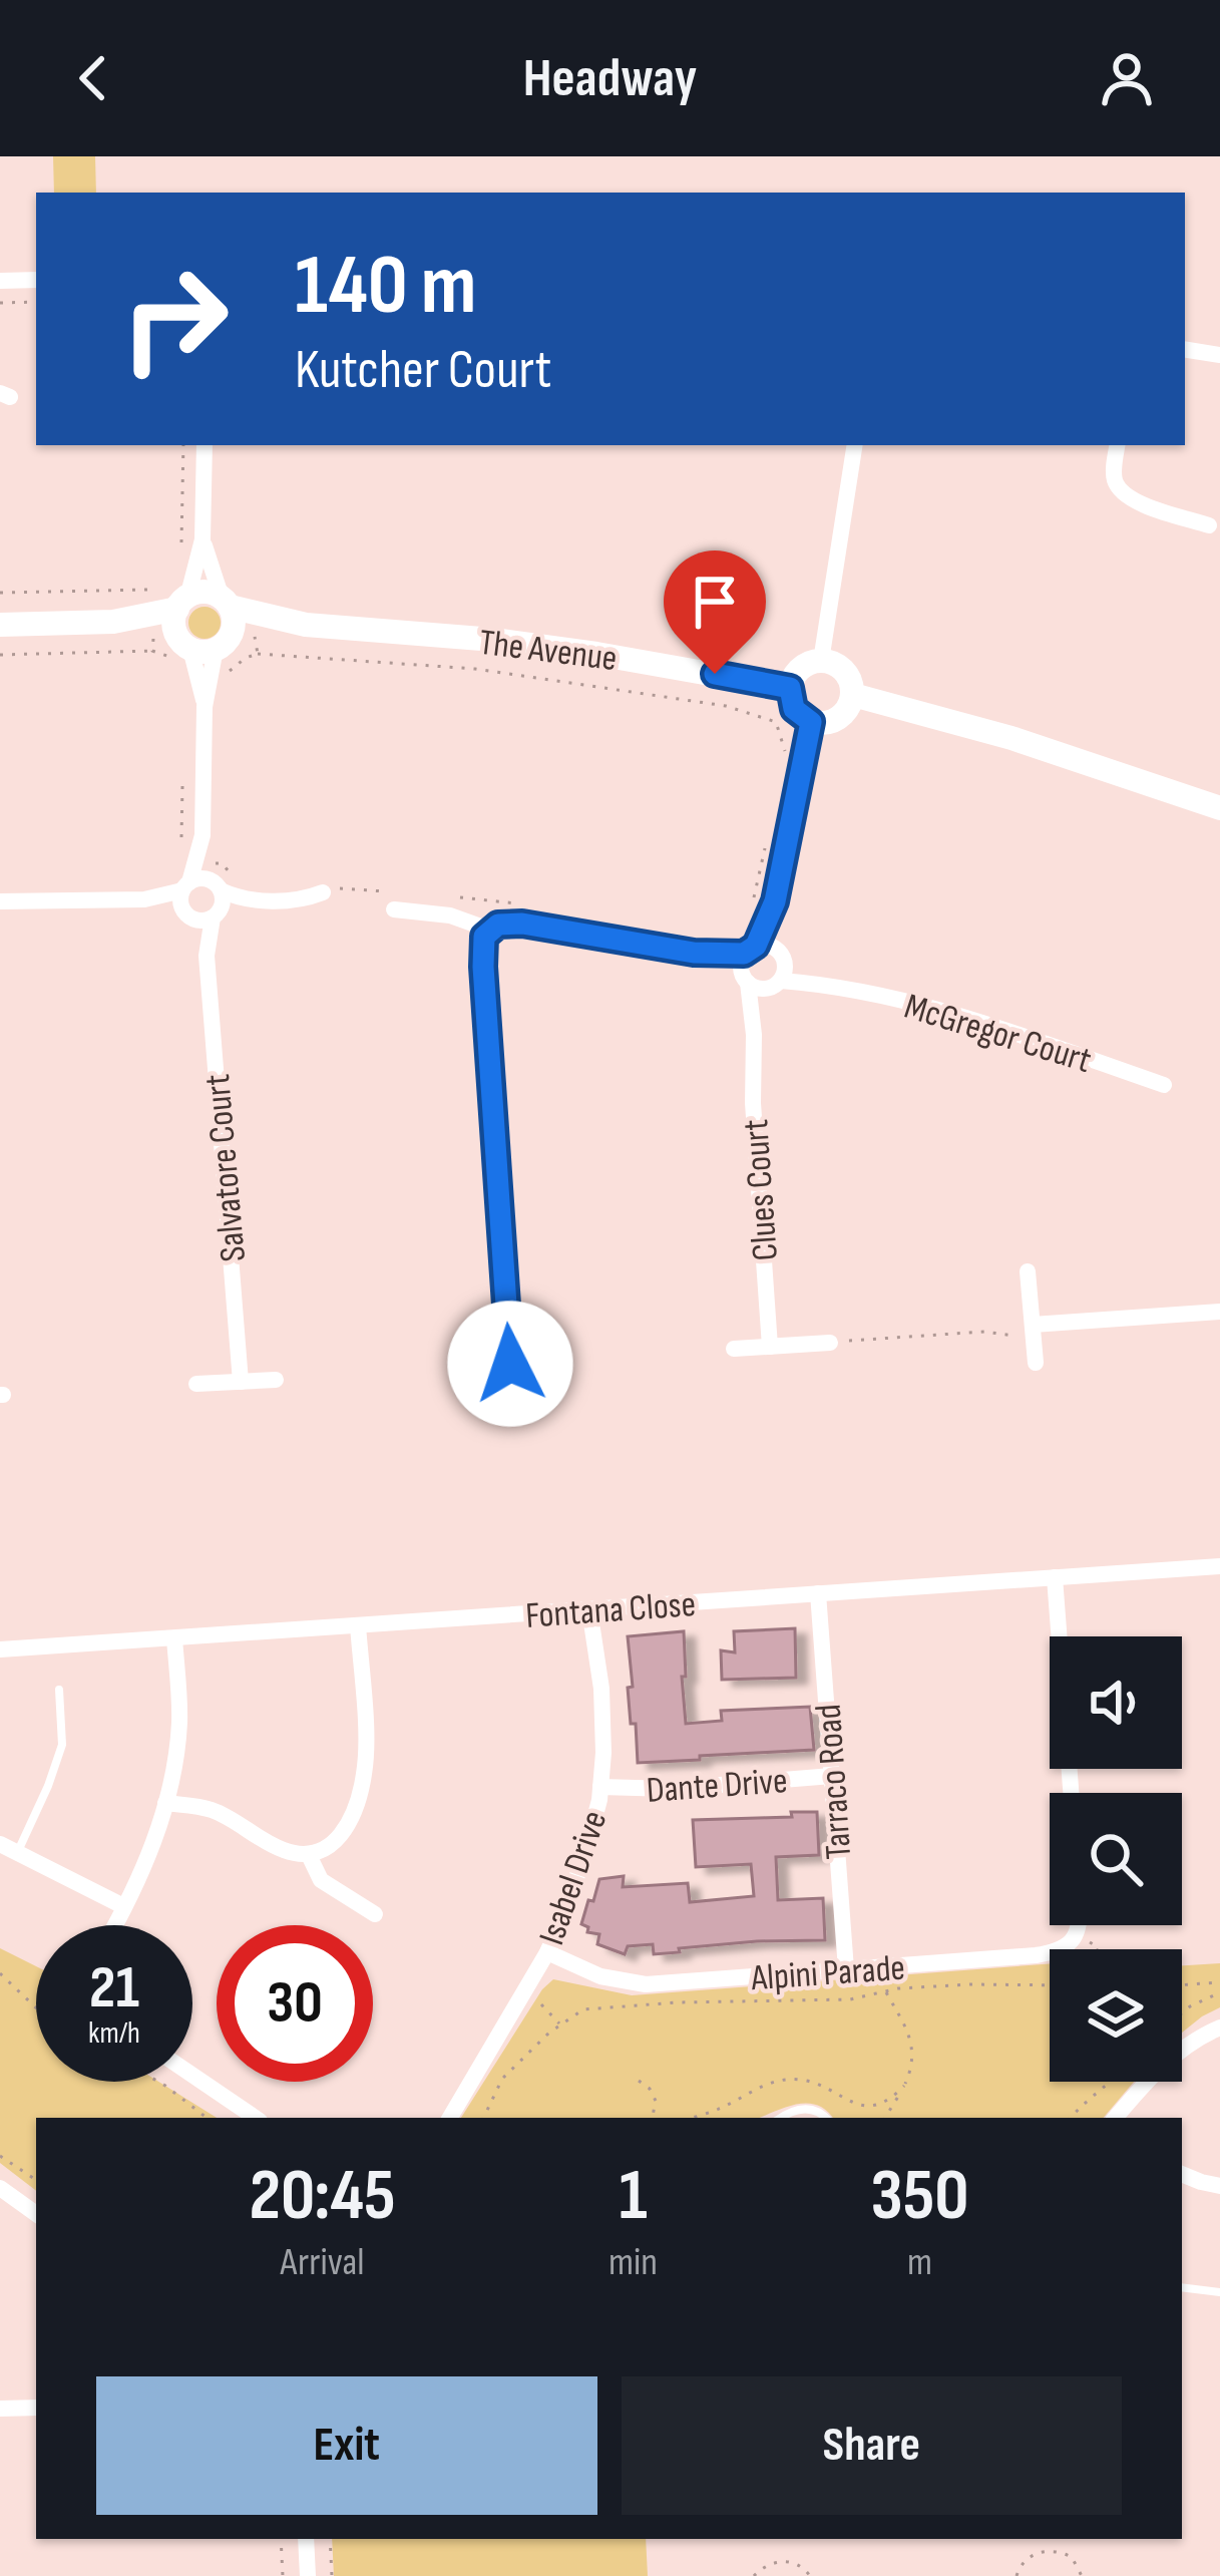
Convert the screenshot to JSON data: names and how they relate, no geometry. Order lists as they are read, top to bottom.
{
  "streets": {
    "street": [
      "The Avenue",
      "McGregor Court",
      "Salvatore Court",
      "Clues Court",
      "Fontana Close",
      "Tarraco Road",
      "Dante Drive",
      "Isabel Drive",
      "Alpini Parade"
    ]
  },
  "crossings": [
    ["The Avenue", "Salvatore Court"],
    ["The Avenue", "Clues Court"],
    ["McGregor Court", "Clues Court"],
    ["Fontana Close", "Tarraco Road"],
    ["Fontana Close", "Isabel Drive"],
    ["Tarraco Road", "Dante Drive"],
    ["Tarraco Road", "Alpini Parade"],
    ["Dante Drive", "Isabel Drive"],
    ["Isabel Drive", "Alpini Parade"]
  ],
  "page": {
    "header": "Headway",
    "turn": ["140 m", "Kutcher Court"],
    "speed": "21 km/h",
    "limit": "30",
    "eta": [
      "20:45",
      "Arrival",
      "1",
      "min",
      "350",
      "m"
    ],
    "buttons": ["Exit", "Share"]
  }
}
